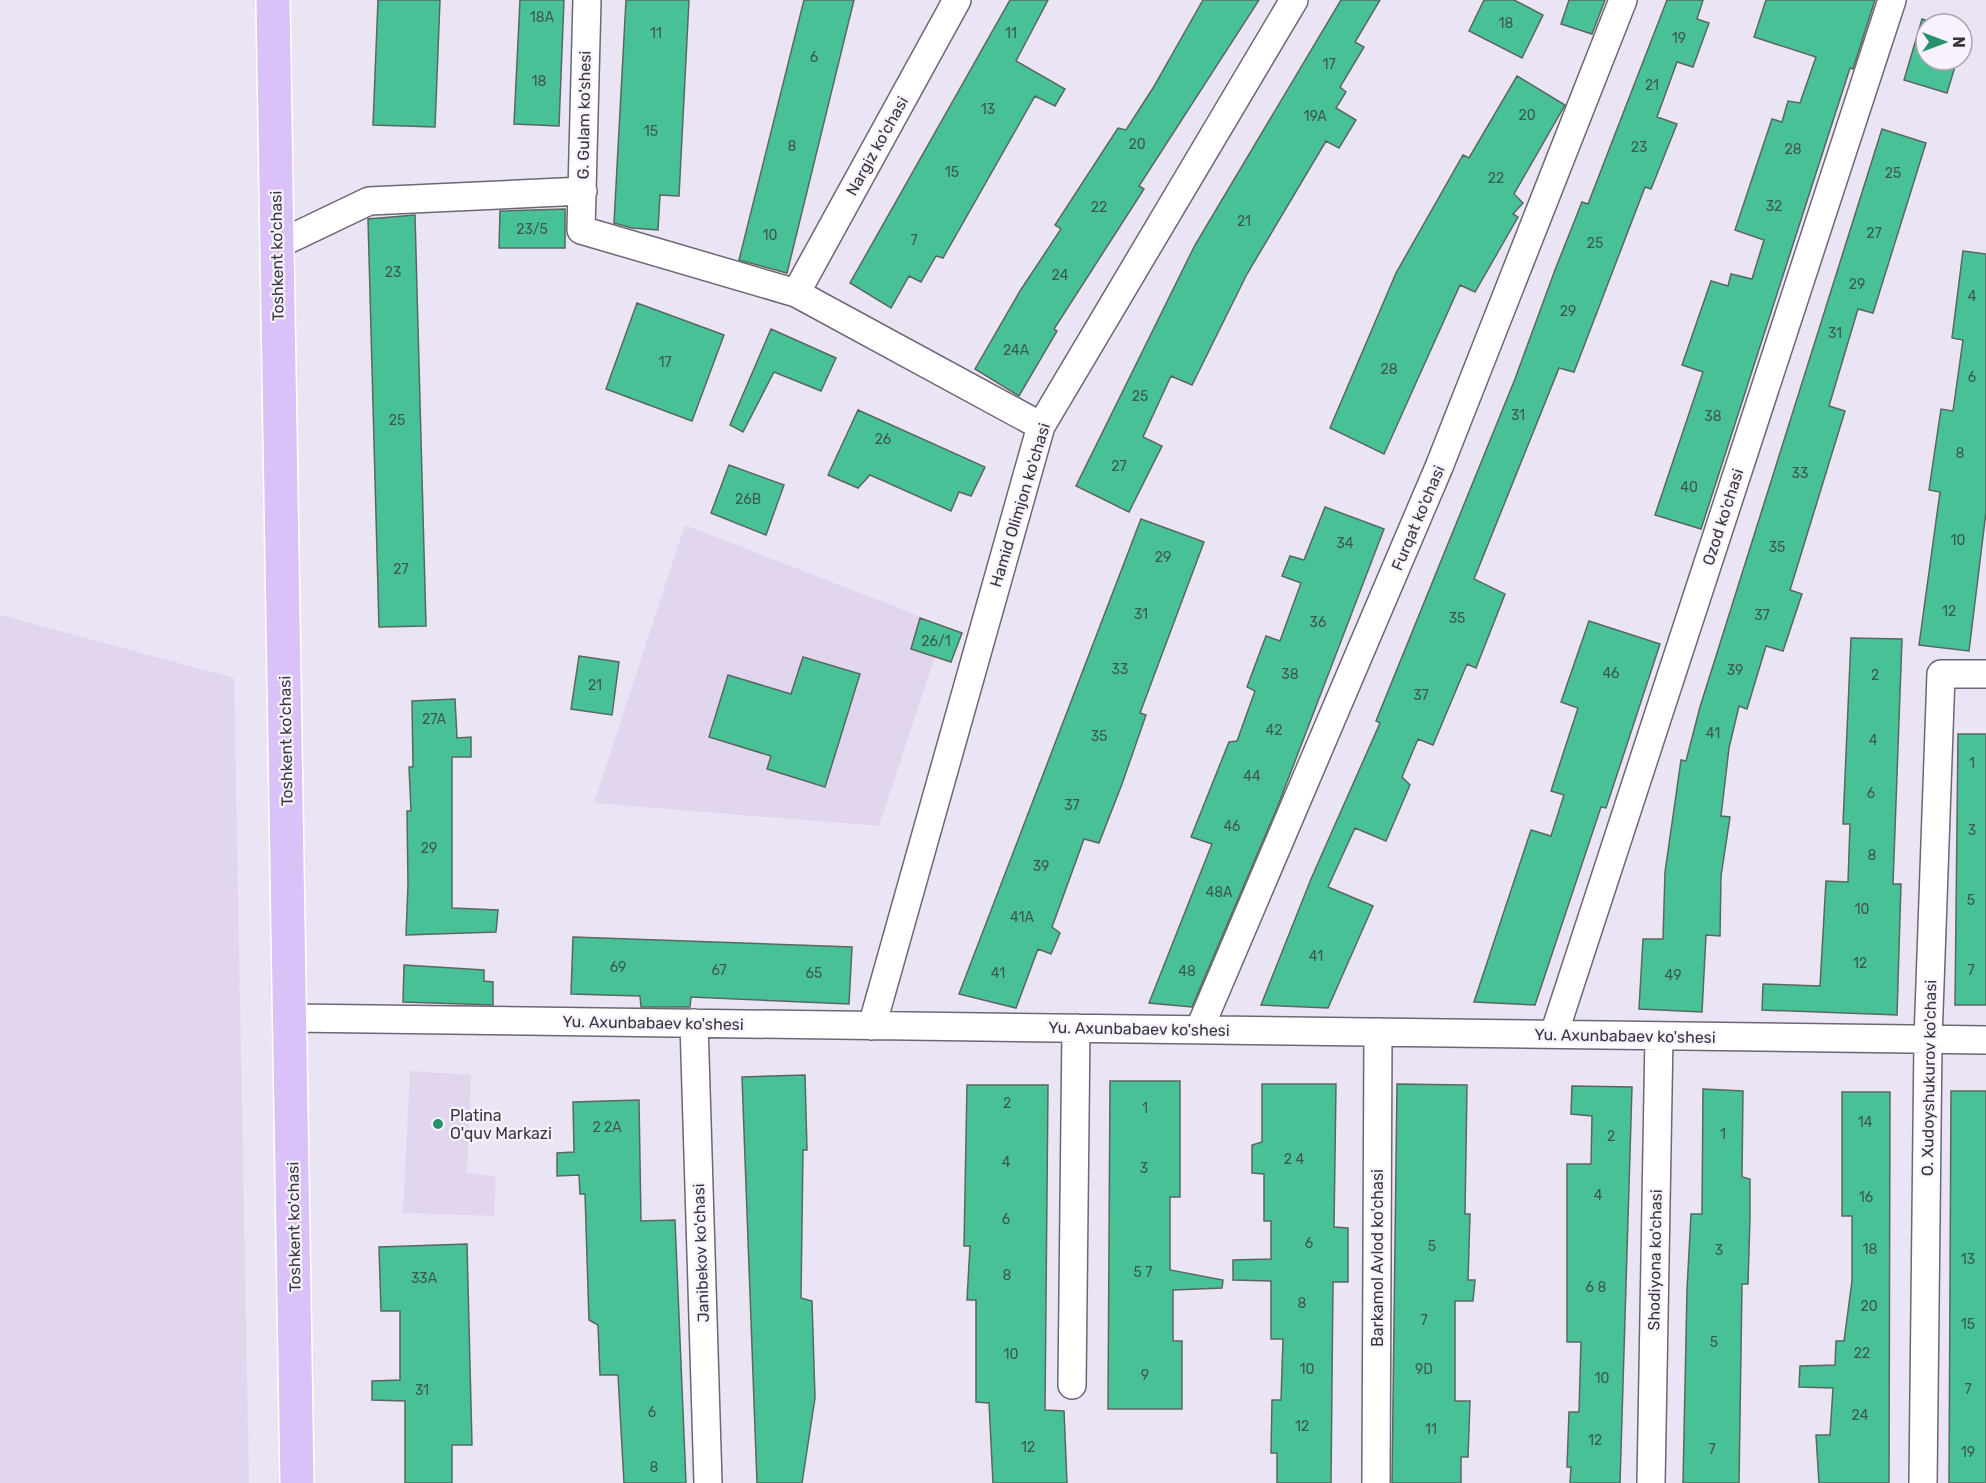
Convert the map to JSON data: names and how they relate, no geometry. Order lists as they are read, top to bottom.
{
  "streets": {
    "highway": ["Toshkent ko'chasi"],
    "street": [
      "G. Gulam ko'shesi",
      "Nargiz ko'chasi",
      "Hamid Olimjon ko'chasi",
      "Ozod ko'chasi",
      "Furqat ko'chasi",
      "Yu. Axunbabaev ko'shesi",
      "O. Xudoyshukurov ko'chasi",
      "Janibekov ko'chasi",
      "Barkamol Avlod ko'chasi",
      "Shodiyona ko'chasi"
    ]
  },
  "crossings": [
    ["G. Gulam ko'shesi", "Nargiz ko'chasi"],
    ["Toshkent ko'chasi", "Yu. Axunbabaev ko'shesi"],
    ["Hamid Olimjon ko'chasi", "Yu. Axunbabaev ko'shesi"],
    ["Ozod ko'chasi", "Yu. Axunbabaev ko'shesi"],
    ["Furqat ko'chasi", "Yu. Axunbabaev ko'shesi"],
    ["Yu. Axunbabaev ko'shesi", "O. Xudoyshukurov ko'chasi"],
    ["Yu. Axunbabaev ko'shesi", "Janibekov ko'chasi"],
    ["Yu. Axunbabaev ko'shesi", "Barkamol Avlod ko'chasi"],
    ["Yu. Axunbabaev ko'shesi", "Shodiyona ko'chasi"]
  ],
  "places": ["Platina O'quv Markazi"],
  "house_numbers": [
    "18A",
    "18",
    "11",
    "11",
    "19",
    "6",
    "17",
    "18",
    "21",
    "13",
    "20",
    "19A",
    "15",
    "20",
    "8",
    "23",
    "28",
    "15",
    "25",
    "22",
    "32",
    "22",
    "21",
    "23/5",
    "27",
    "10",
    "7",
    "25",
    "23",
    "24",
    "29",
    "4",
    "29",
    "31",
    "24A",
    "17",
    "28",
    "6",
    "25",
    "31",
    "38",
    "25",
    "26",
    "8",
    "27",
    "33",
    "40",
    "26B",
    "10",
    "34",
    "35",
    "29",
    "27",
    "12",
    "31",
    "37",
    "35",
    "36",
    "26/1",
    "33",
    "39",
    "46",
    "38",
    "2",
    "21",
    "37",
    "27A",
    "42",
    "41",
    "35",
    "4",
    "1",
    "44",
    "6",
    "37",
    "46",
    "3",
    "29",
    "8",
    "39",
    "48A",
    "5",
    "10",
    "41A",
    "41",
    "12",
    "69",
    "67",
    "7",
    "48",
    "65",
    "41",
    "49",
    "2",
    "1",
    "14",
    "2 2A",
    "1",
    "2",
    "2 4",
    "4",
    "3",
    "4",
    "16",
    "6",
    "6",
    "5",
    "18",
    "3",
    "13",
    "5 7",
    "8",
    "33A",
    "6 8",
    "8",
    "20",
    "7",
    "15",
    "5",
    "22",
    "10",
    "10",
    "9D",
    "9",
    "10",
    "7",
    "31",
    "6",
    "24",
    "12",
    "11",
    "12",
    "12",
    "7",
    "19",
    "8"
  ],
  "north": "right"
}
